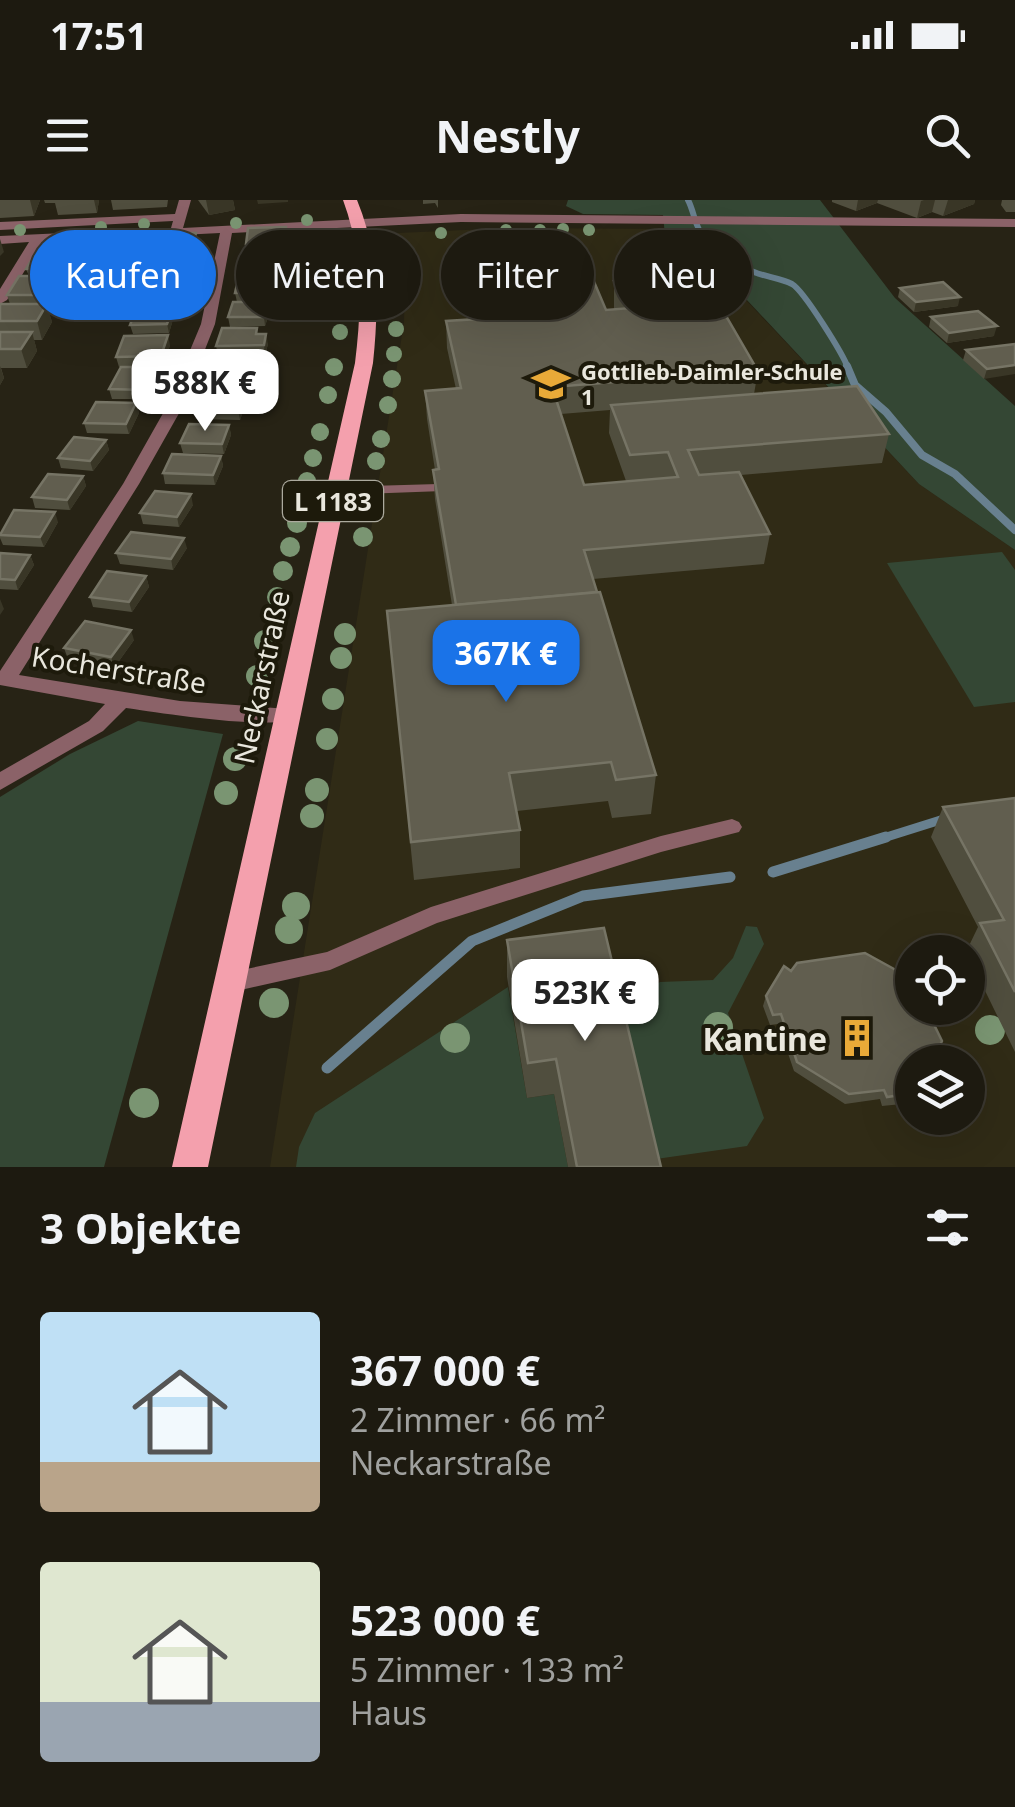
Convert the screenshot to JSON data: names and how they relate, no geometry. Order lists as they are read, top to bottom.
{
  "streets": {
    "main road": ["L 1183", "Neckarstraße"],
    "street": ["Kocherstraße"]
  },
  "crossings": [
    ["Kocherstraße", "Neckarstraße"]
  ],
  "places": {
    "school or university": ["Gottlieb-Daimler-Schule 1"],
    "building": ["Kantine"]
  },
  "page": {
    "status": "17:51",
    "header": "Nestly",
    "chip": [
      "Kaufen",
      "Mieten",
      "Filter",
      "Neu"
    ],
    "price": ["588K €", "367K €", "523K €"],
    "heading": "3 Objekte",
    "list": [
      {
        "name": "367 000 €",
        "note": "2 Zimmer · 66 m² · Neckarstraße"
      },
      {
        "name": "523 000 €",
        "note": "5 Zimmer · 133 m² · Haus"
      }
    ]
  }
}
